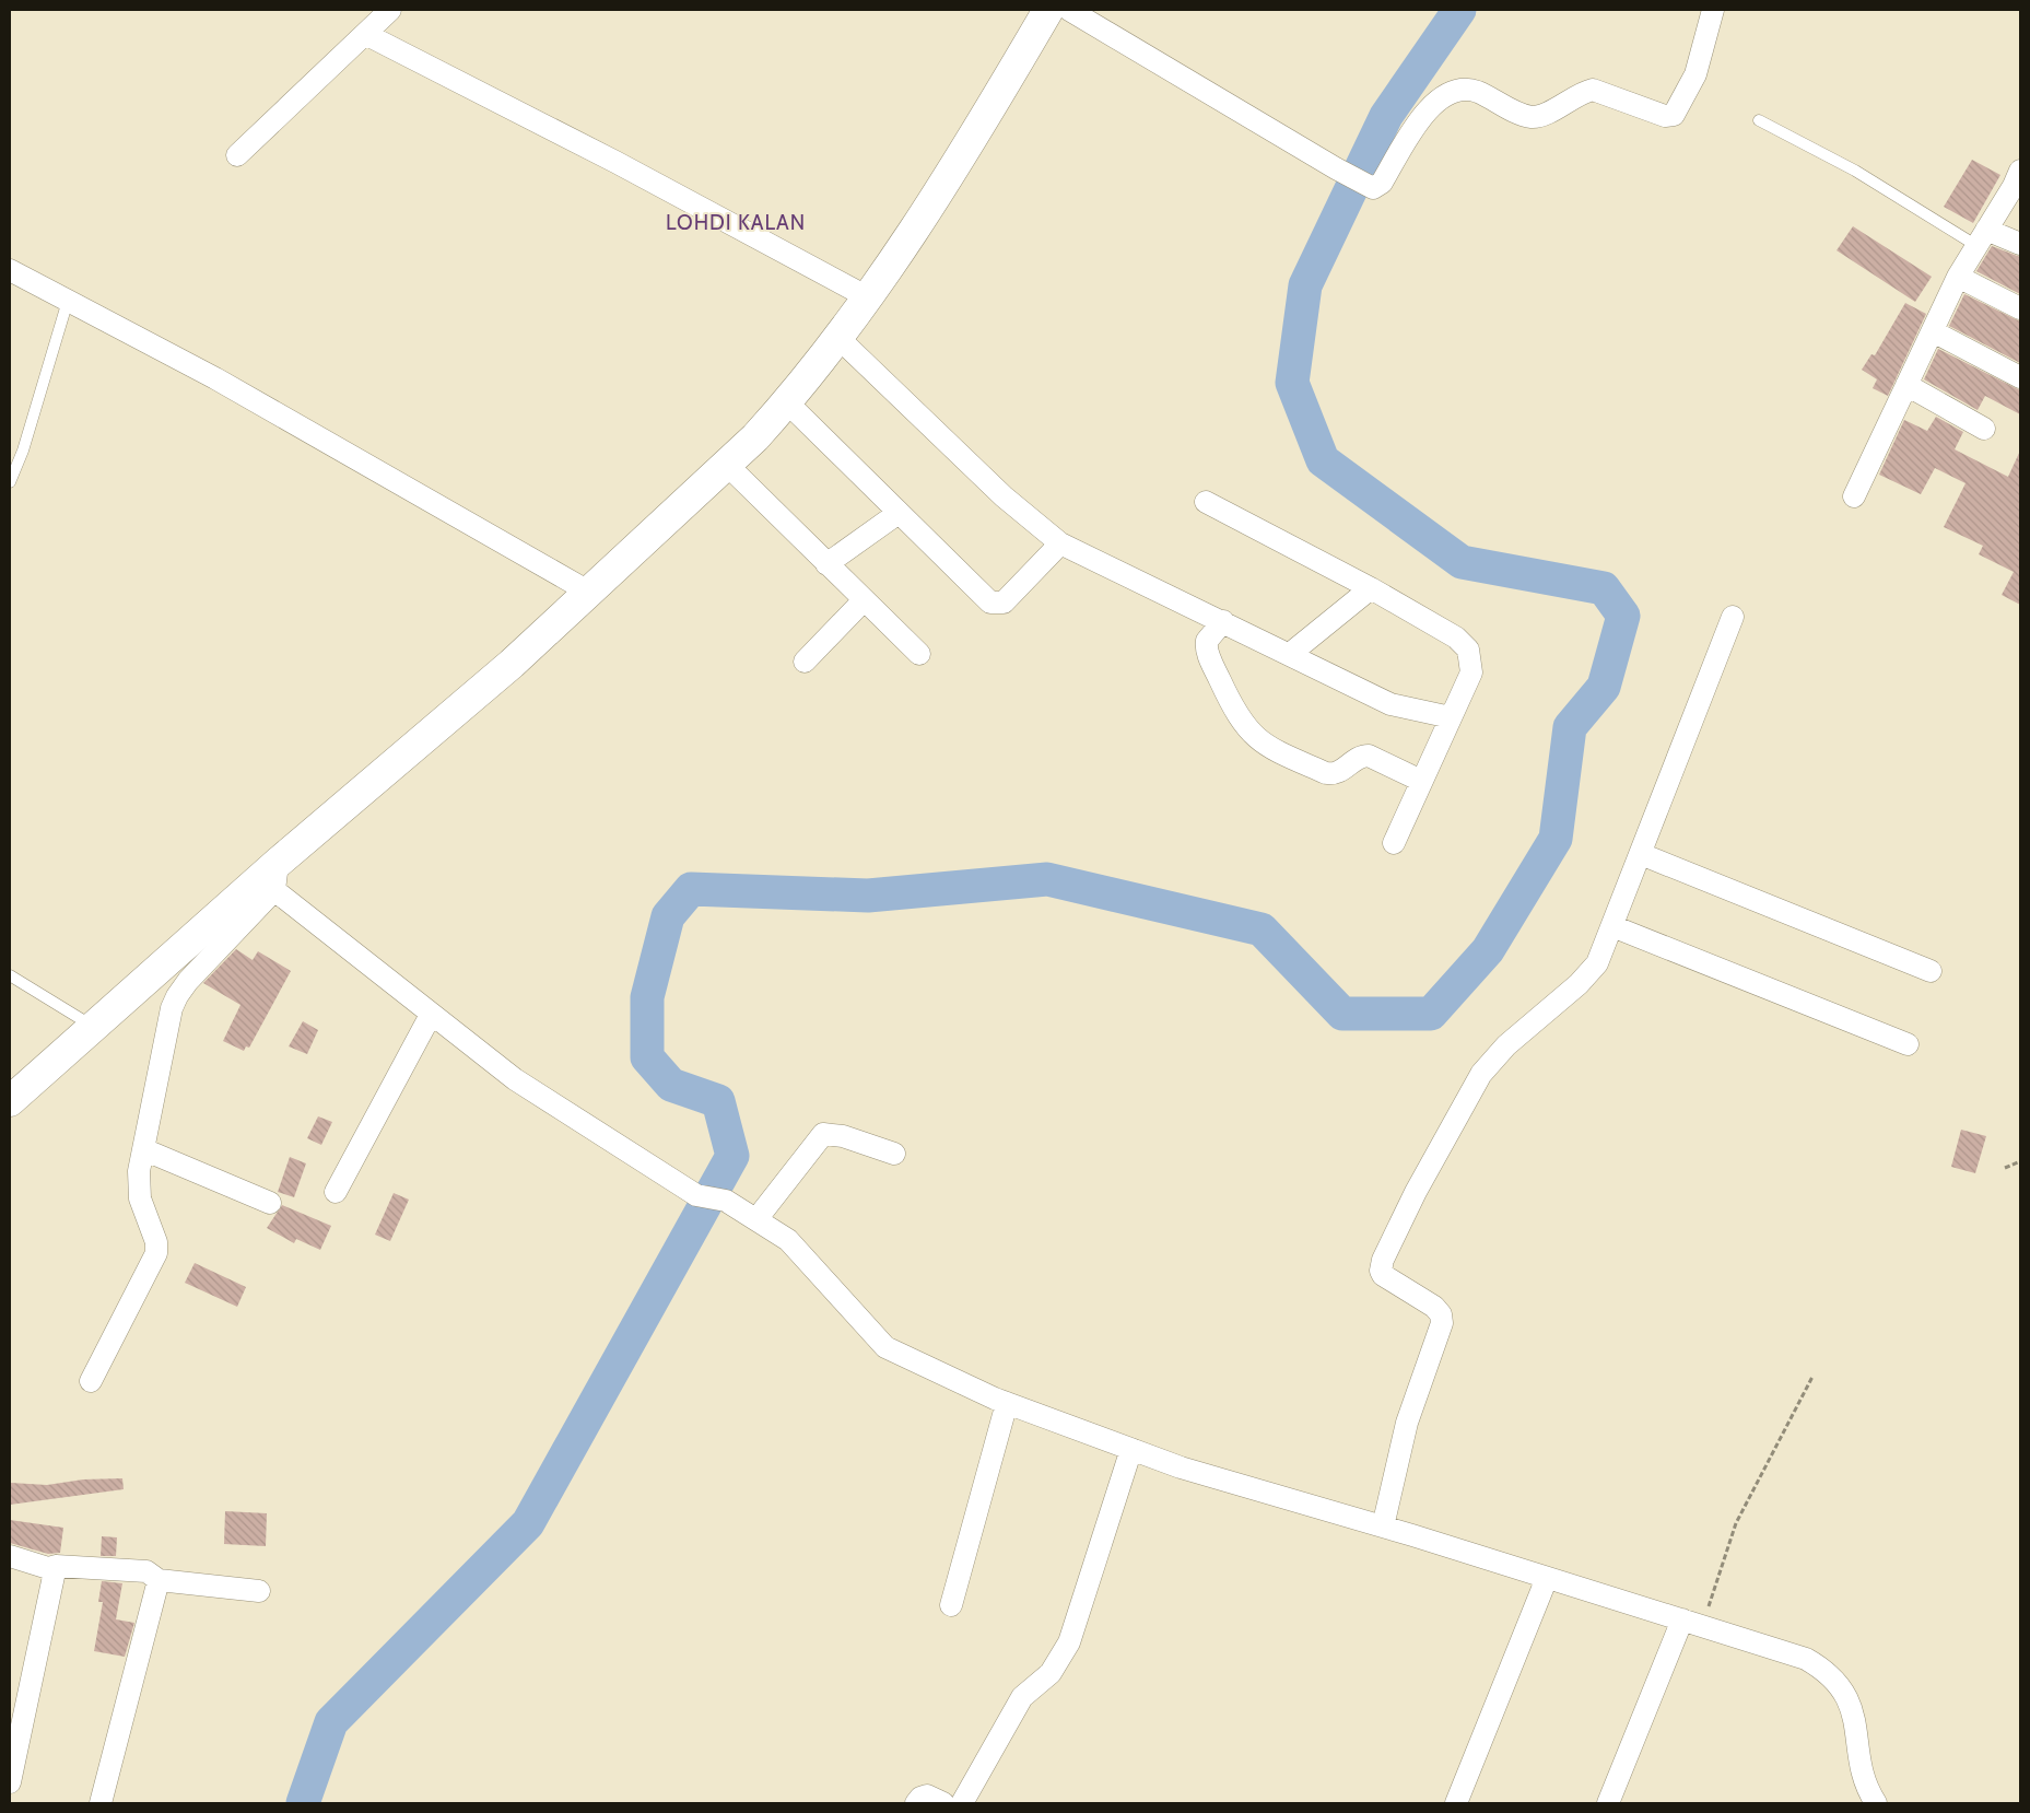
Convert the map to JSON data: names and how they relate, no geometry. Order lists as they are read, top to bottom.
{
  "districts": ["LOHDI KALAN"]
}
